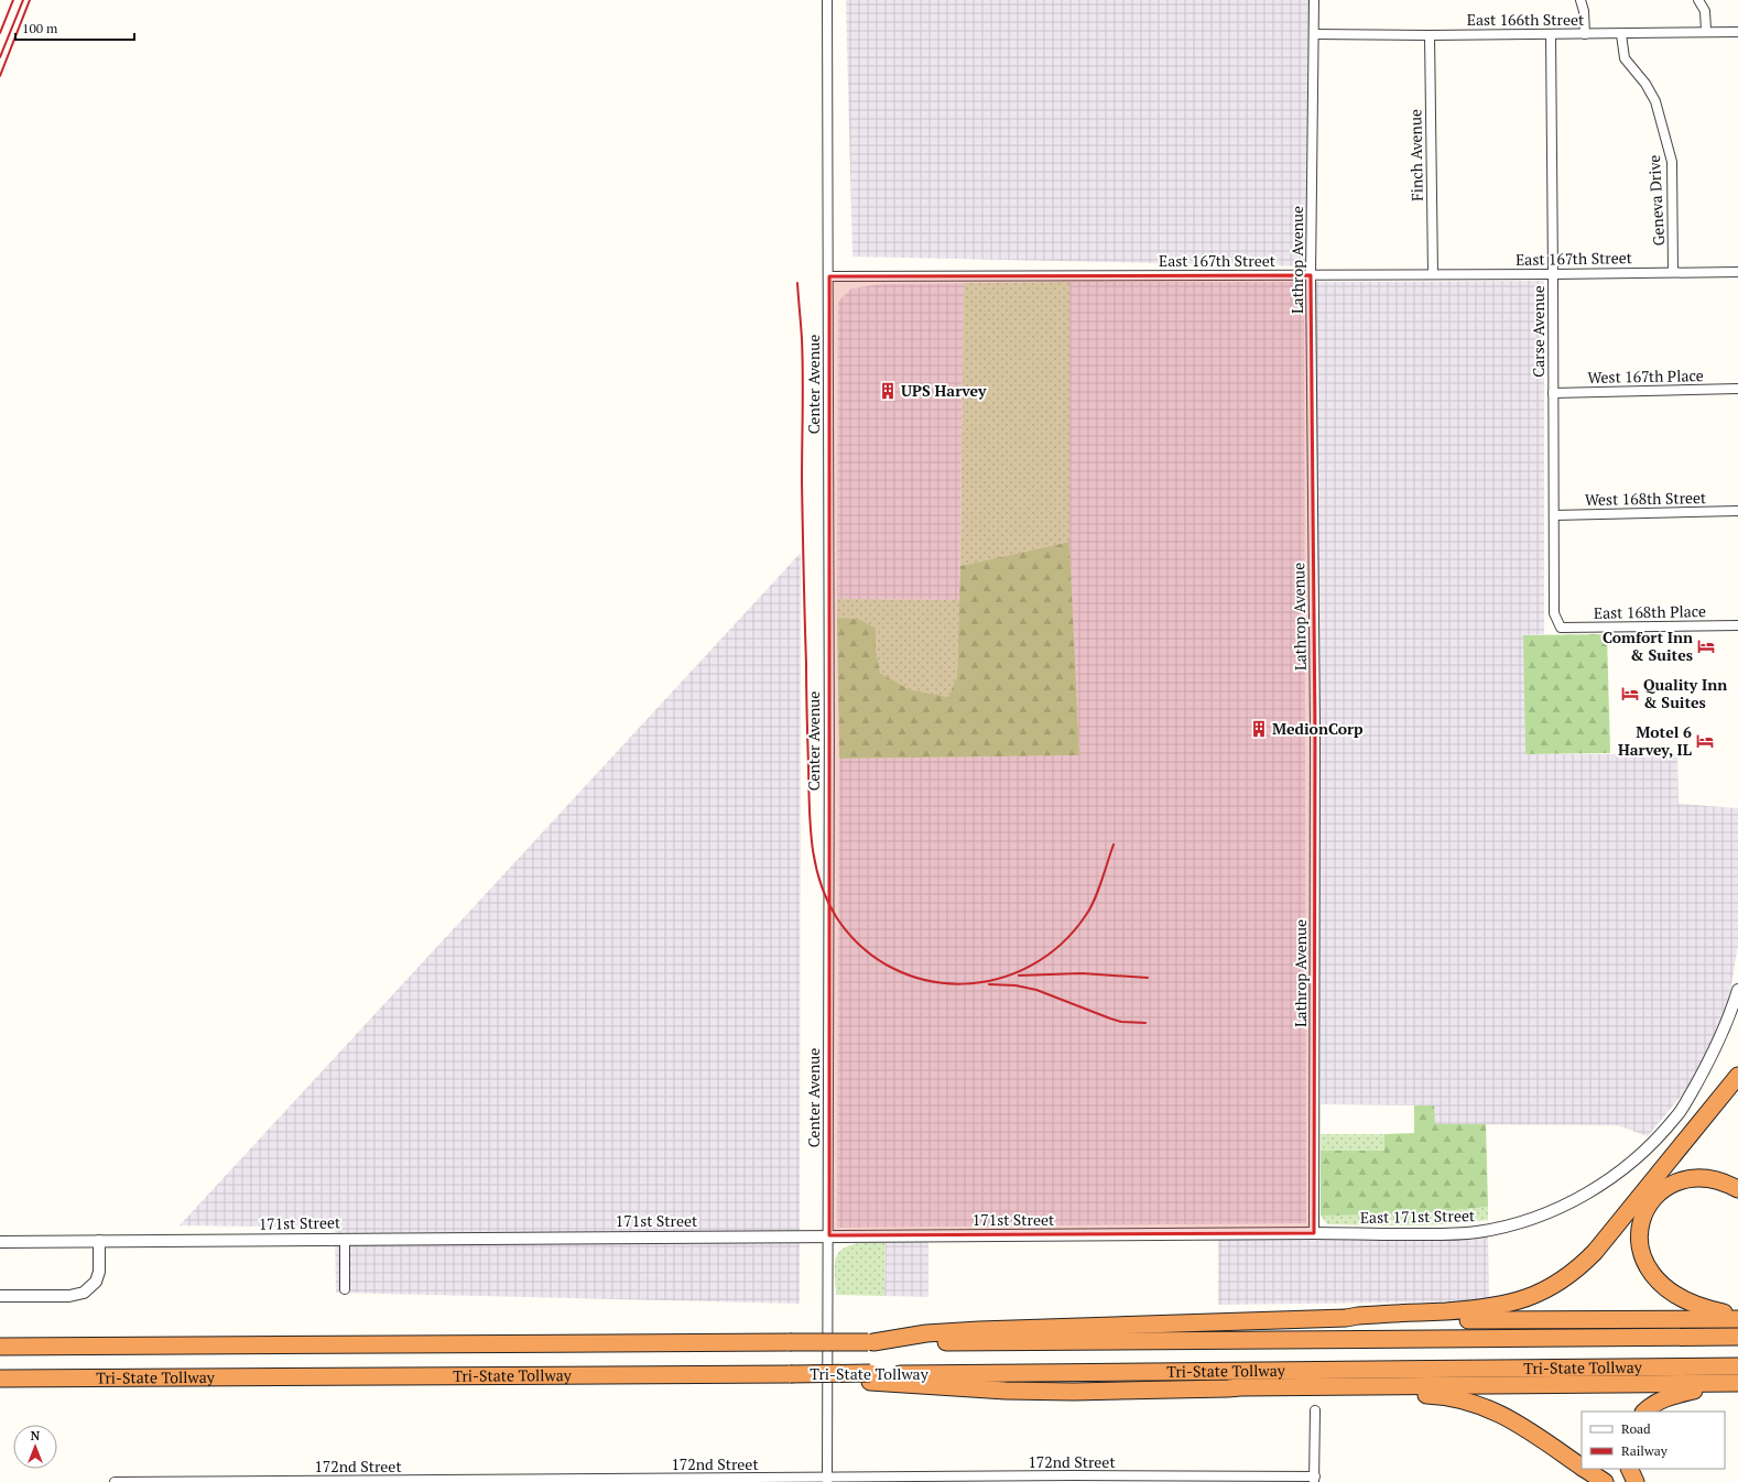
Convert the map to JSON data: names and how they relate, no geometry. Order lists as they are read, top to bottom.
{
  "streets": {
    "highway": ["Tri-State Tollway"],
    "street": [
      "East 166th Street",
      "Finch Avenue",
      "Geneva Drive",
      "East 167th Street",
      "Lathrop Avenue",
      "Carse Avenue",
      "West 167th Place",
      "Center Avenue",
      "West 168th Street",
      "East 168th Place",
      "East 171st Street",
      "171st Street",
      "172nd Street"
    ]
  },
  "crossings": [
    ["East 166th Street", "Finch Avenue"],
    ["East 166th Street", "Geneva Drive"],
    ["East 166th Street", "Lathrop Avenue"],
    ["East 166th Street", "Carse Avenue"],
    ["Finch Avenue", "East 167th Street"],
    ["Geneva Drive", "East 167th Street"],
    ["East 167th Street", "Lathrop Avenue"],
    ["East 167th Street", "Carse Avenue"],
    ["East 167th Street", "Center Avenue"],
    ["Lathrop Avenue", "East 171st Street"],
    ["Lathrop Avenue", "171st Street"],
    ["Carse Avenue", "West 167th Place"],
    ["Carse Avenue", "West 168th Street"],
    ["Carse Avenue", "East 168th Place"],
    ["Center Avenue", "171st Street"],
    ["Center Avenue", "172nd Street"],
    ["East 171st Street", "171st Street"]
  ],
  "places": {
    "building": ["UPS Harvey", "MedionCorp"],
    "hotel": ["Comfort Inn & Suites", "Quality Inn & Suites", "Motel 6 Harvey, IL"]
  },
  "legend": ["Road", "Railway"],
  "scale_bar": "100 m",
  "north": "top"
}
